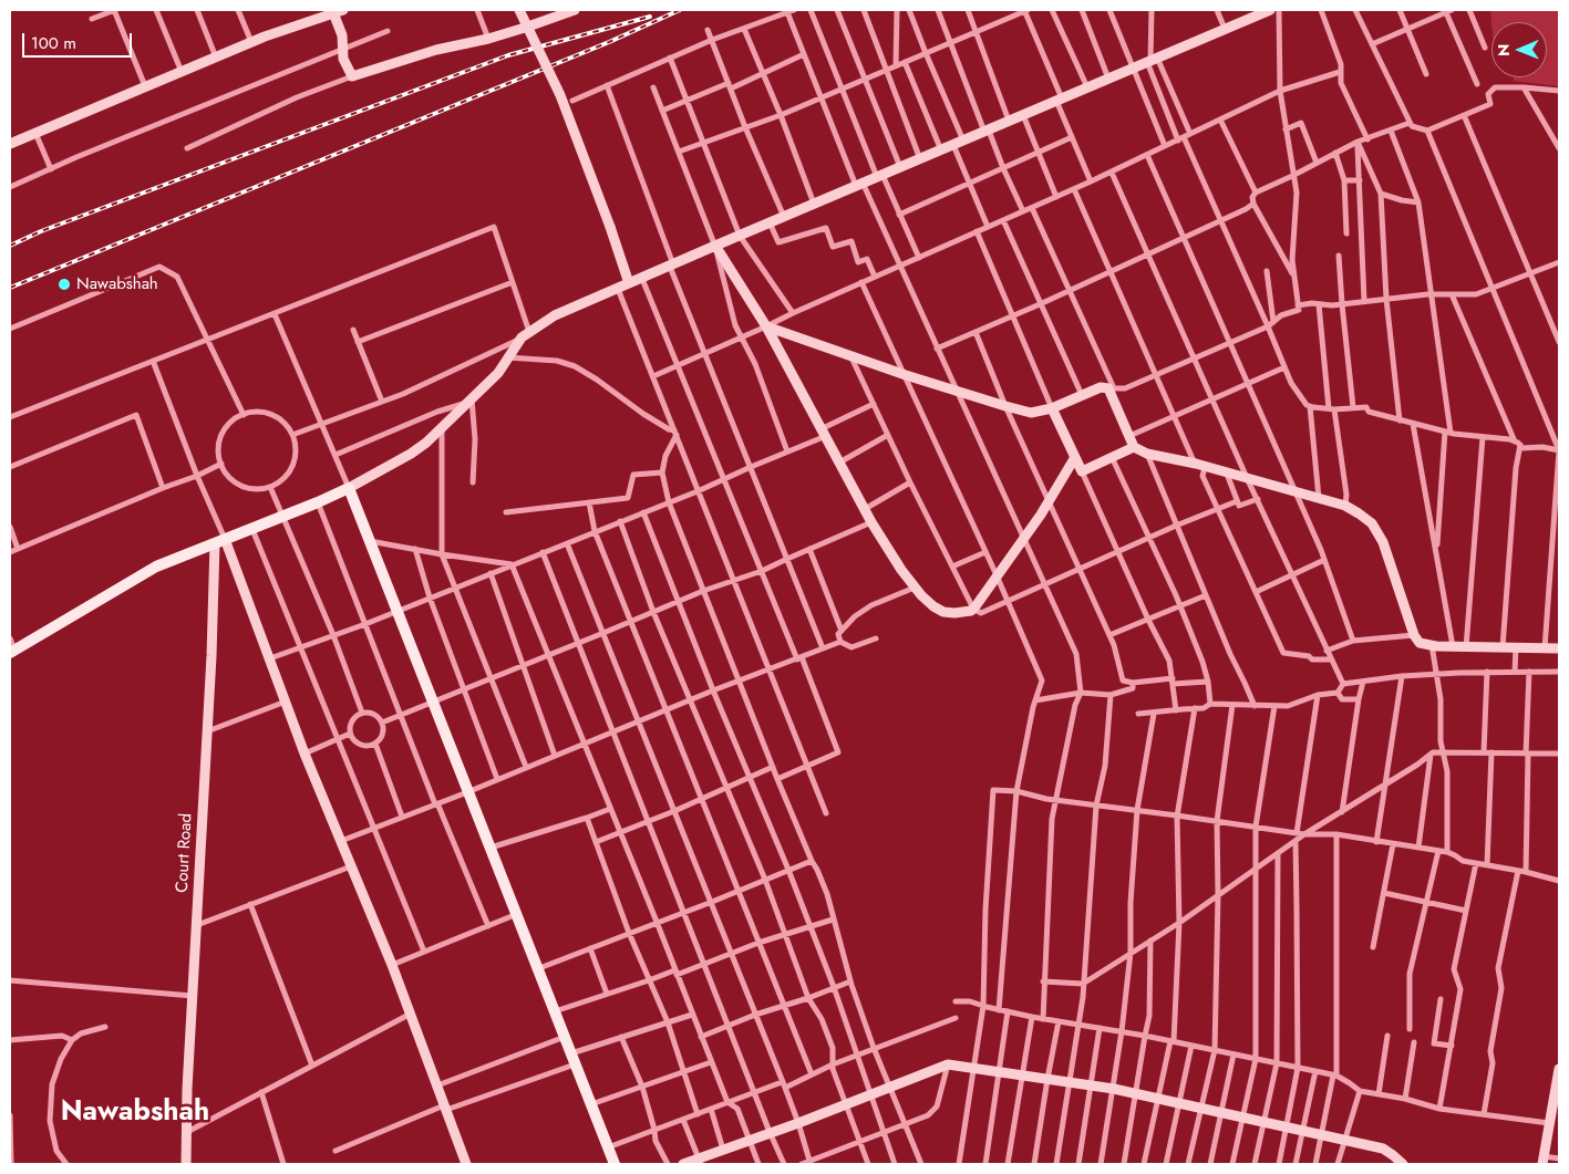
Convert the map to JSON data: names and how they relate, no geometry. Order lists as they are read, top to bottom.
{
  "streets": {
    "street": ["Court Road"]
  },
  "districts": ["Nawabshah"],
  "places": ["Nawabshah"],
  "scale_bar": "100 m",
  "north": "left"
}
